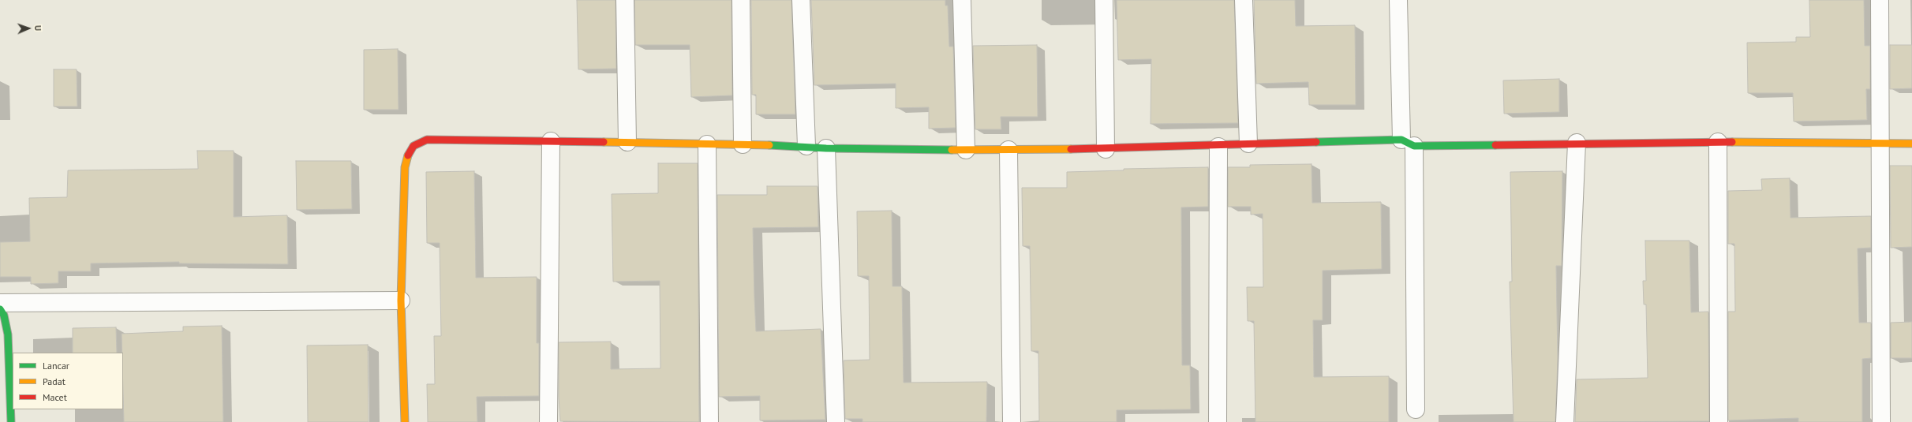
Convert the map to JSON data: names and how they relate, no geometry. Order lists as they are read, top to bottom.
{
  "legend": ["Lancar", "Padat", "Macet"],
  "north": "right"
}
